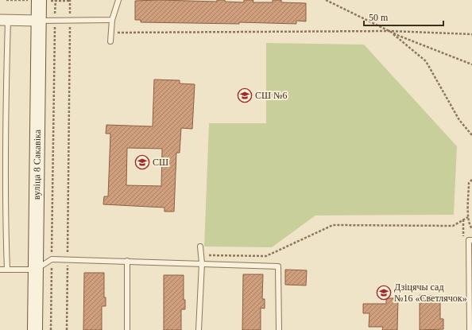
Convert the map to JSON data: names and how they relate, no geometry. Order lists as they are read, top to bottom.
{
  "streets": {
    "main road": ["вуліца 8 Сакавіка"]
  },
  "places": {
    "school or university": ["СШ №6", "СШ", "Дзіцячы сад №16 «Светлячок»"]
  },
  "scale_bar": "50 m"
}
